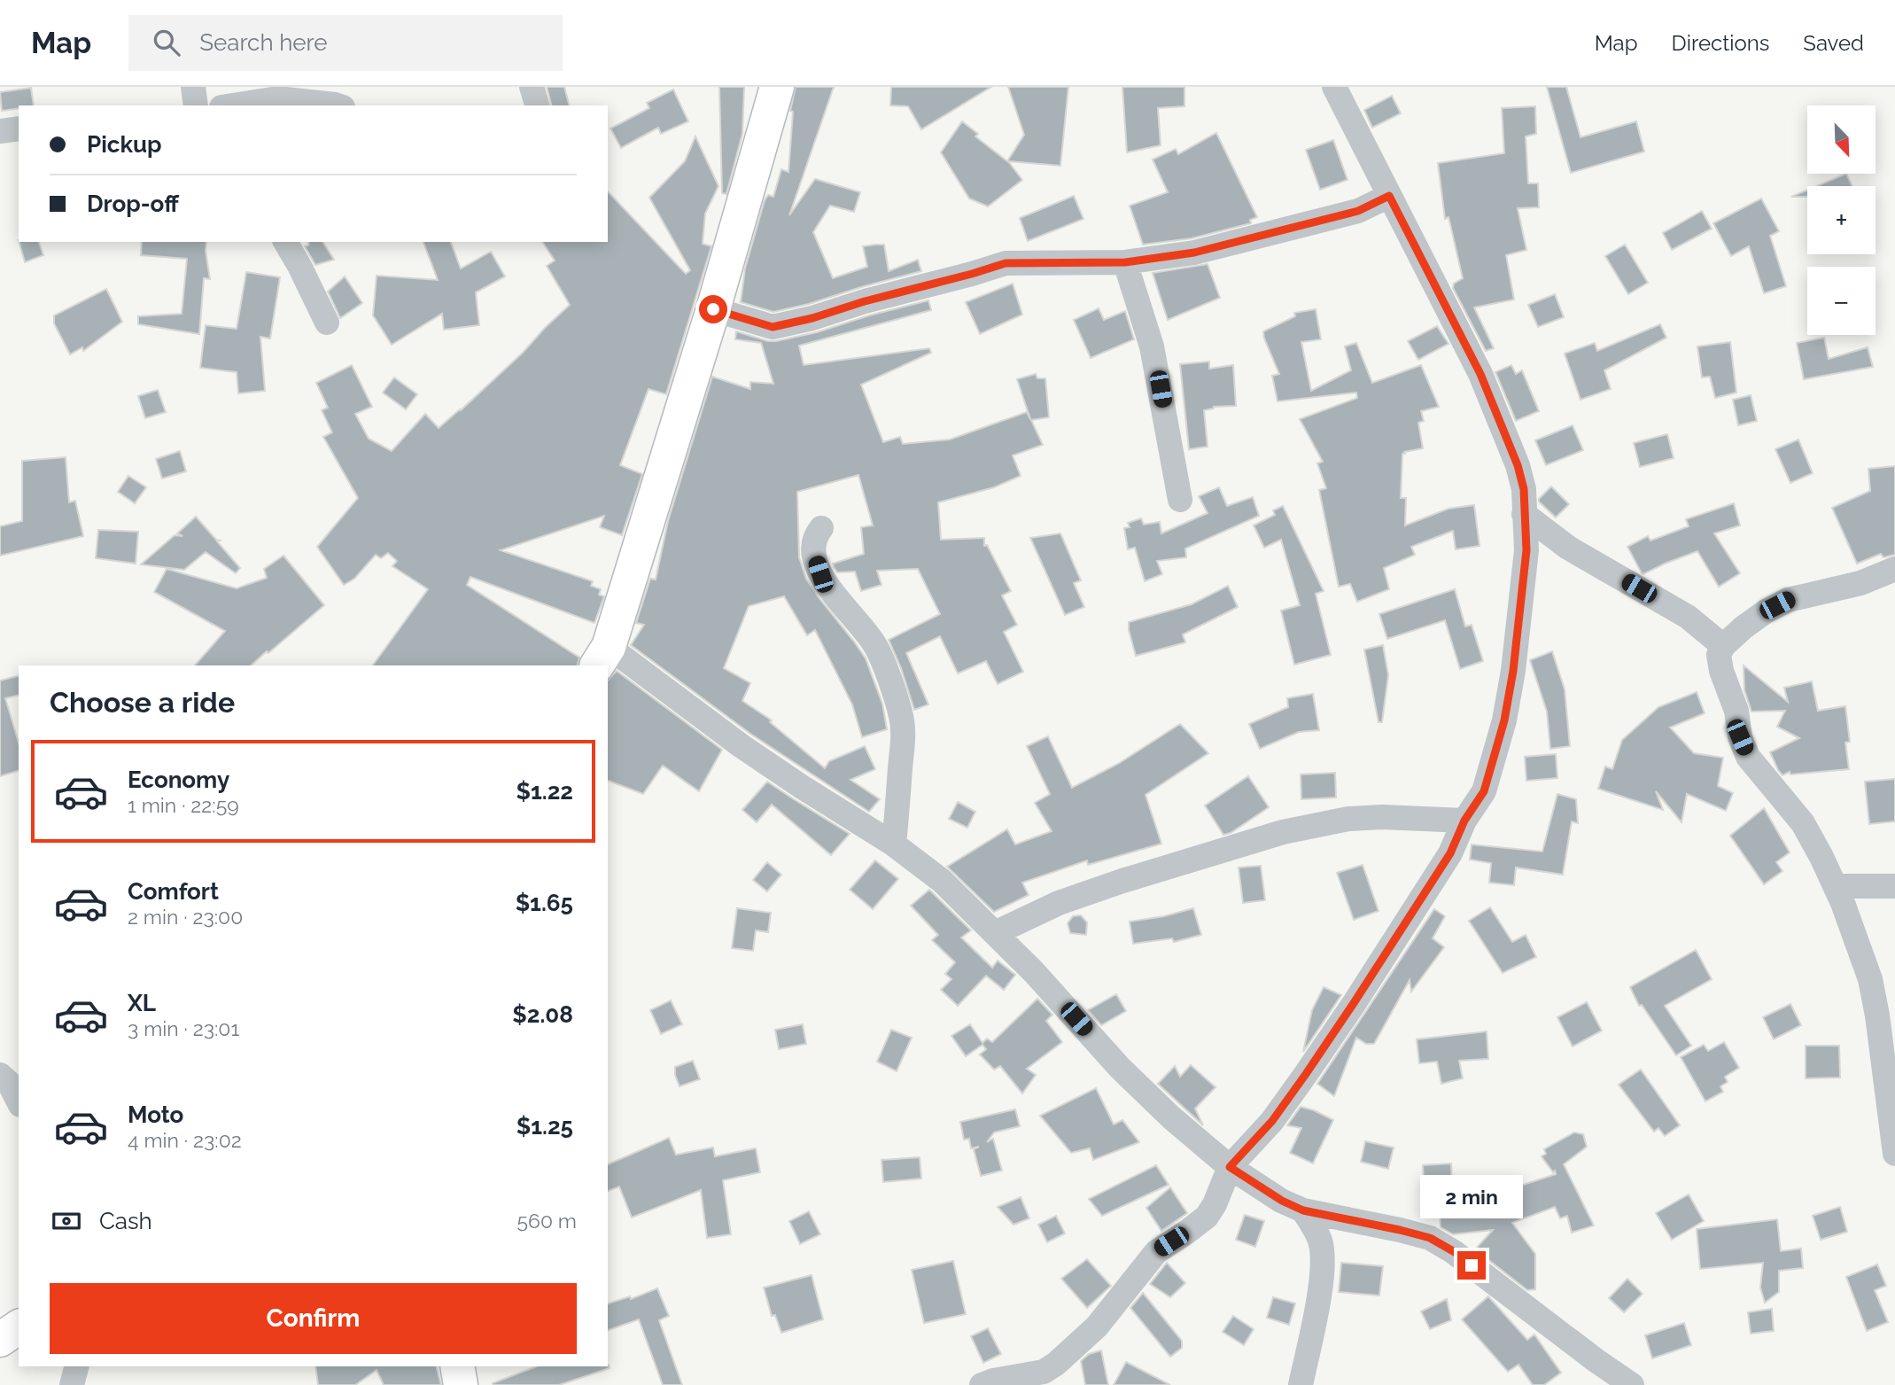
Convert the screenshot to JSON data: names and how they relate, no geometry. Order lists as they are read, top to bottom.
{
  "north": "bottom right",
  "page": {
    "header": "Map",
    "search": "Search here",
    "nav": ["Map", "Directions", "Saved"],
    "map_buttons": ["+", "−"],
    "banner": ["Pickup", "Drop-off"],
    "heading": "Choose a ride",
    "list": [
      {
        "name": "Economy",
        "note": "1 min · 22:59",
        "value": "$1.22"
      },
      {
        "name": "Comfort",
        "note": "2 min · 23:00",
        "value": "$1.65"
      },
      {
        "name": "XL",
        "note": "3 min · 23:01",
        "value": "$2.08"
      },
      {
        "name": "Moto",
        "note": "4 min · 23:02",
        "value": "$1.25"
      }
    ],
    "bubble": "2 min",
    "pay": ["Cash", "560 m"],
    "buttons": "Confirm"
  }
}
